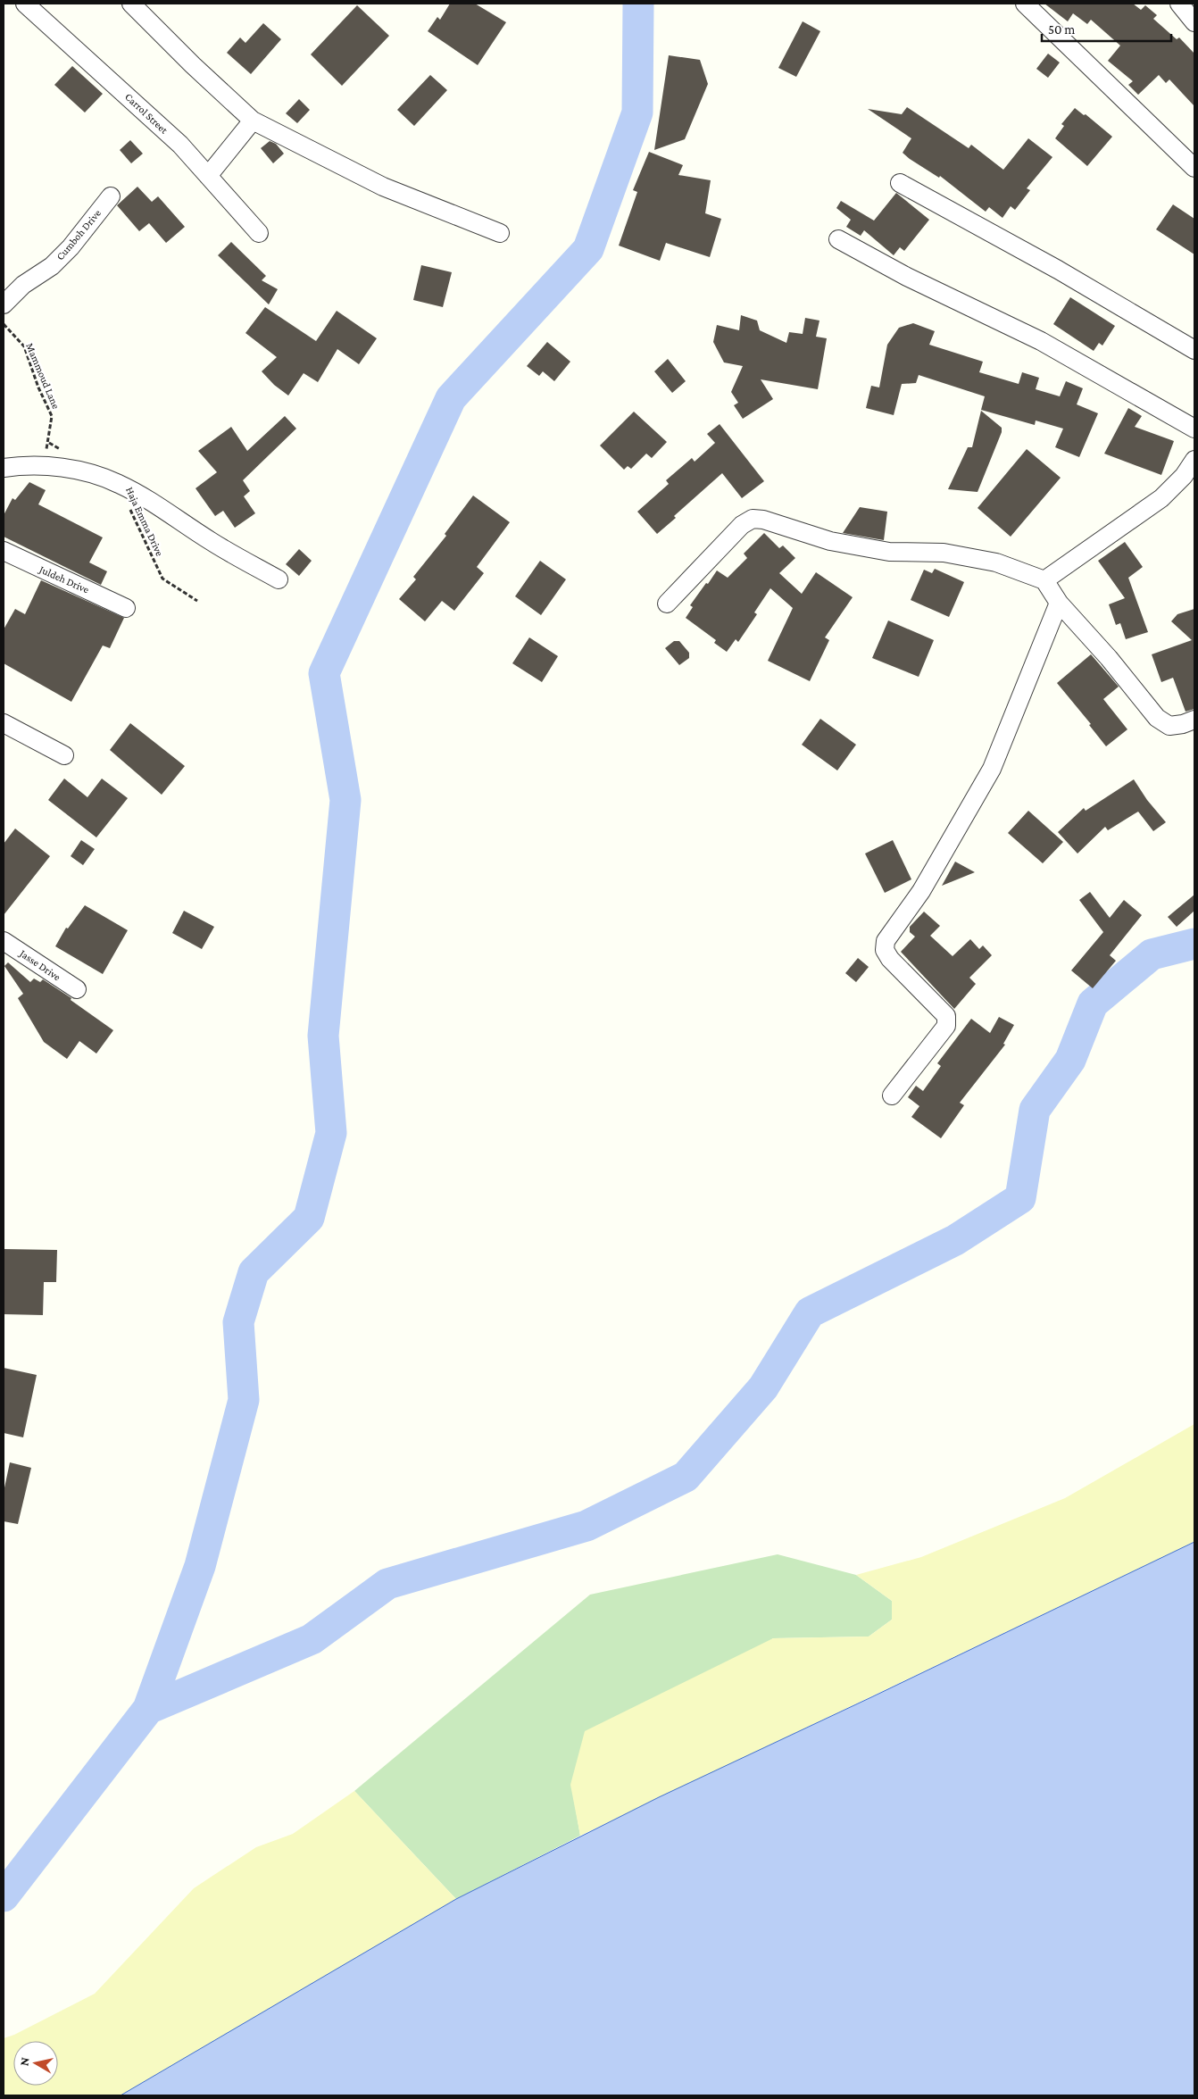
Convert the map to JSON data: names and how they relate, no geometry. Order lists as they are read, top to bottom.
{
  "streets": {
    "street": [
      "Carrol Street",
      "Cumboh Drive",
      "Juldeh Drive",
      "Jasse Drive"
    ],
    "path": ["Mammoud Lane", "Haja Emma Drive"]
  },
  "scale_bar": "50 m",
  "north": "left"
}
